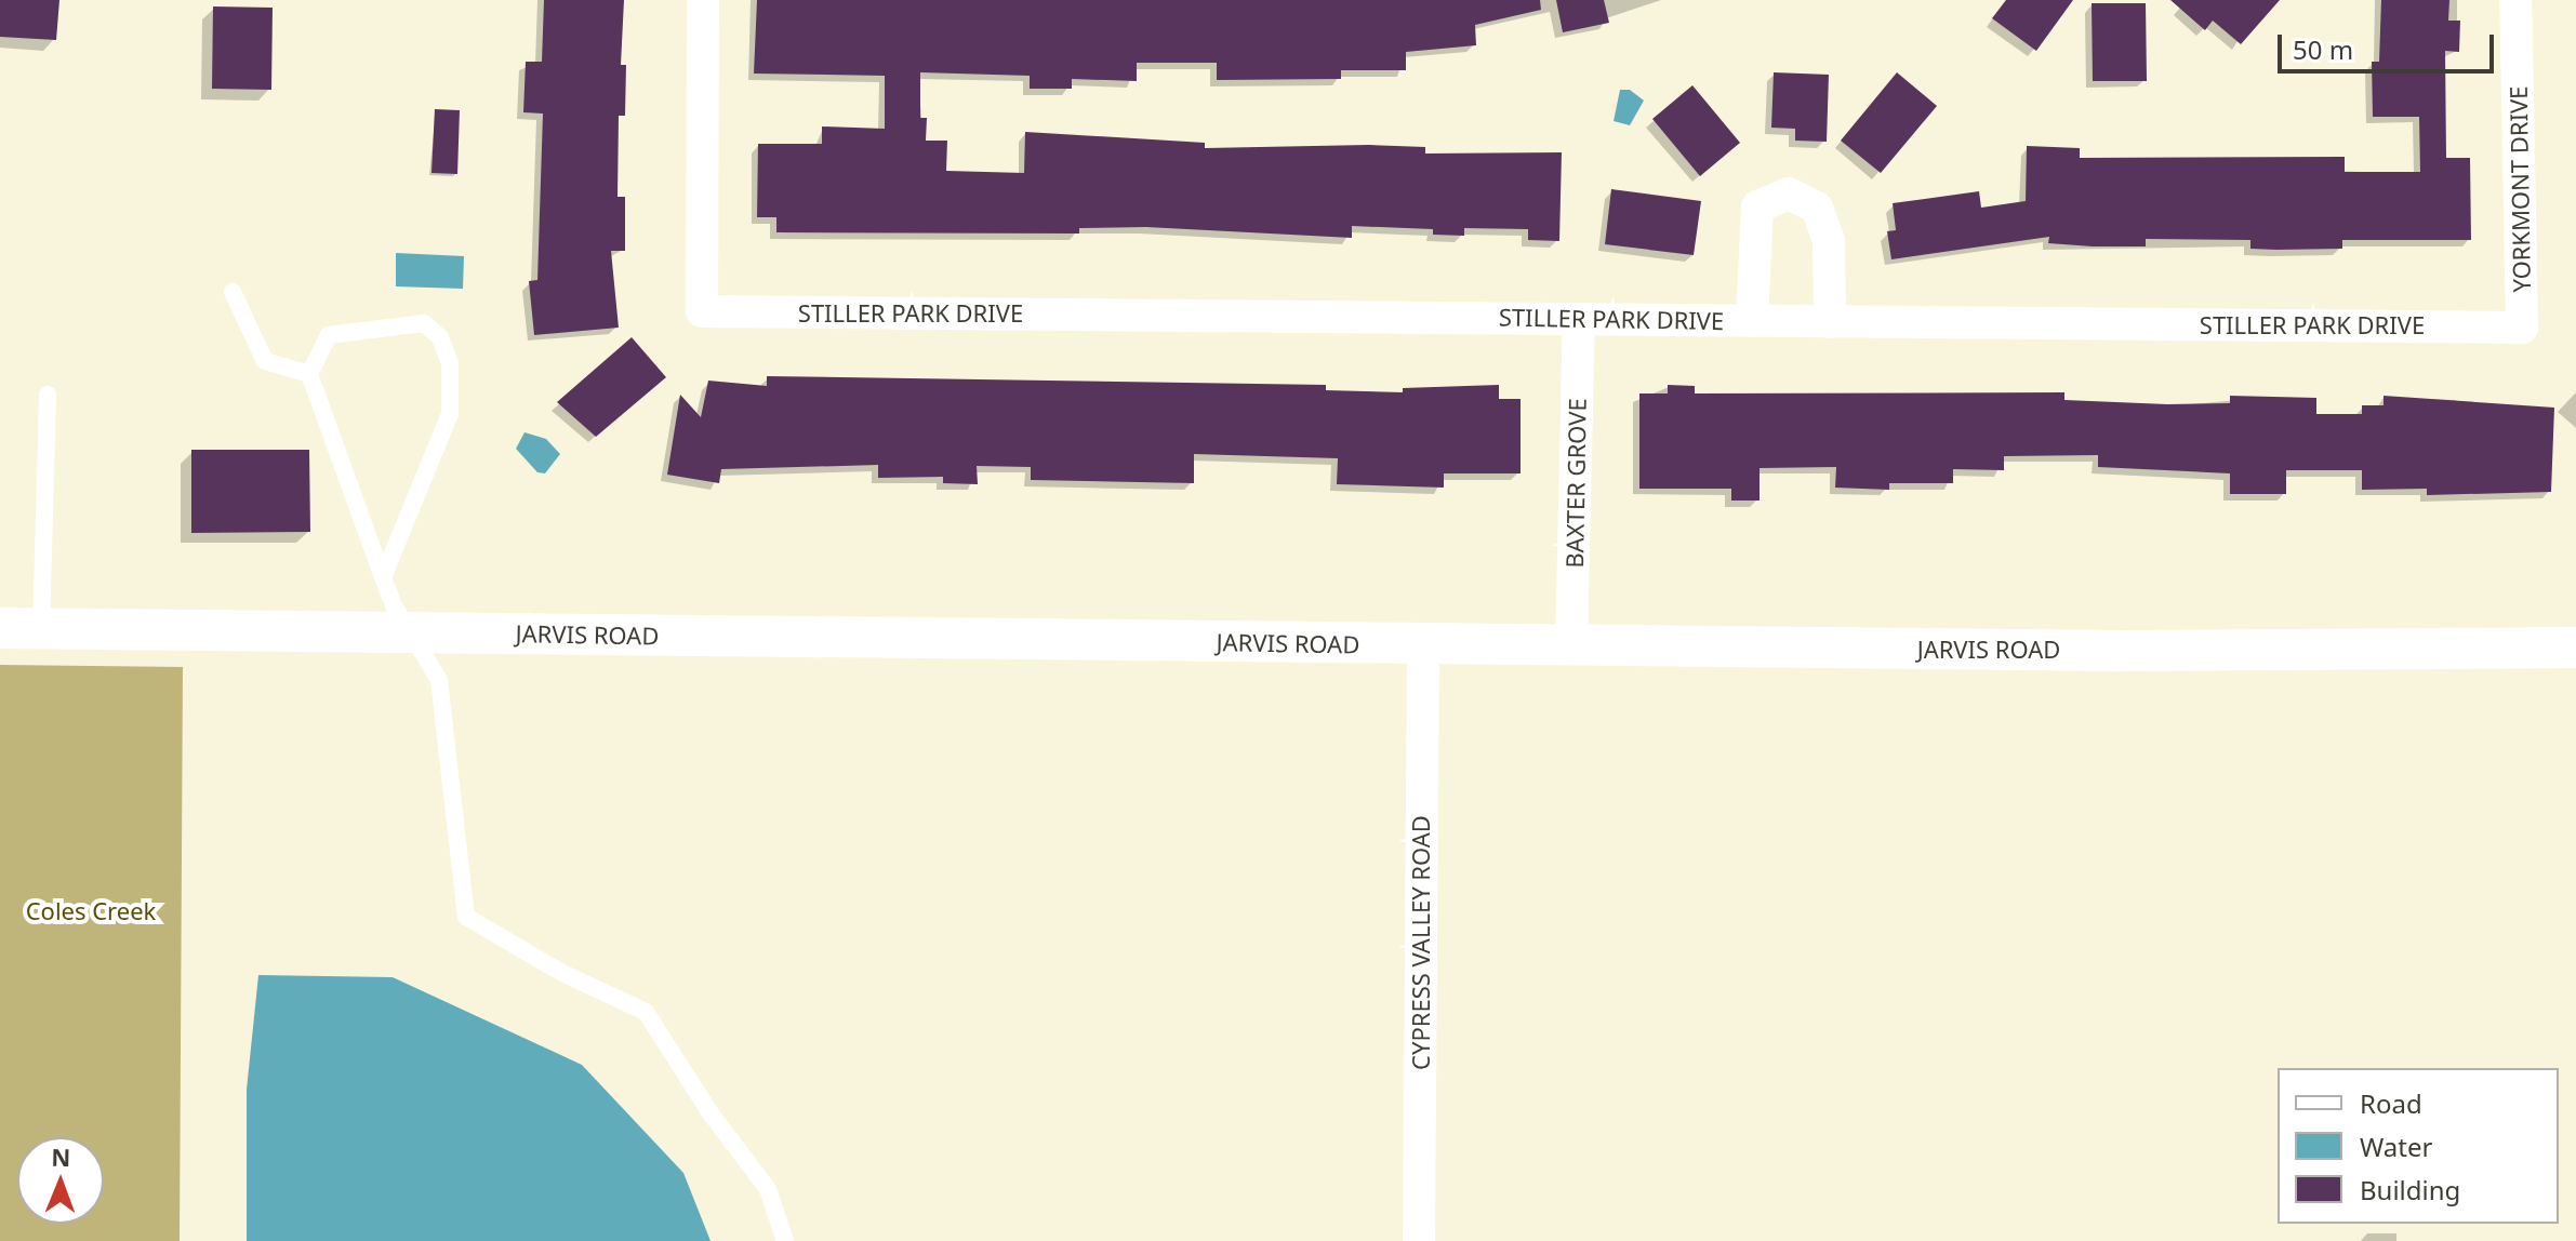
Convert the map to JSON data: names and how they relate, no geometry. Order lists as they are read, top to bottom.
{
  "streets": {
    "street": [
      "YORKMONT DRIVE",
      "STILLER PARK DRIVE",
      "BAXTER GROVE",
      "JARVIS ROAD",
      "CYPRESS VALLEY ROAD"
    ]
  },
  "crossings": [
    ["YORKMONT DRIVE", "STILLER PARK DRIVE"],
    ["STILLER PARK DRIVE", "BAXTER GROVE"],
    ["BAXTER GROVE", "JARVIS ROAD"],
    ["JARVIS ROAD", "CYPRESS VALLEY ROAD"]
  ],
  "parks": ["Coles Creek"],
  "legend": ["Road", "Water", "Building"],
  "scale_bar": "50 m",
  "north": "top"
}
